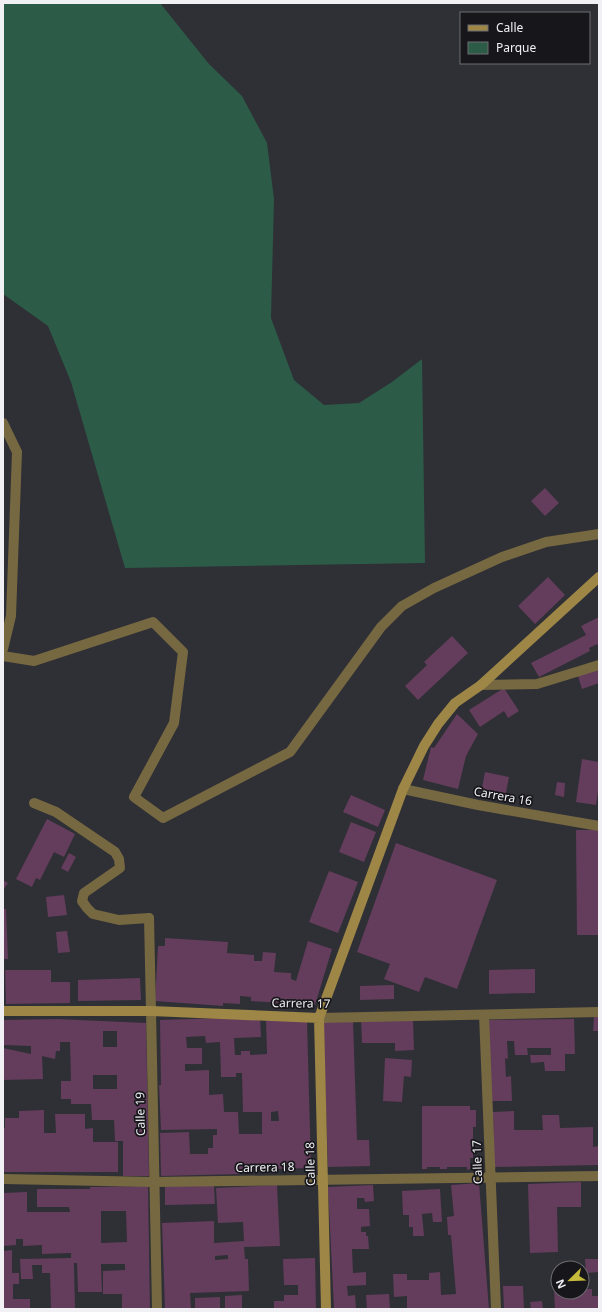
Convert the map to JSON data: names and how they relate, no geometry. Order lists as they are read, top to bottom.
{
  "streets": {
    "main road": ["Carrera 17", "Calle 18"],
    "street": [
      "Carrera 16",
      "Calle 19",
      "Calle 17",
      "Carrera 18"
    ]
  },
  "crossings": [
    ["Carrera 17", "Calle 19"],
    ["Carrera 17", "Calle 17"],
    ["Carrera 17", "Calle 18"],
    ["Calle 19", "Carrera 18"],
    ["Calle 17", "Carrera 18"],
    ["Calle 18", "Carrera 18"]
  ],
  "legend": ["Calle", "Parque"],
  "north": "bottom left"
}
